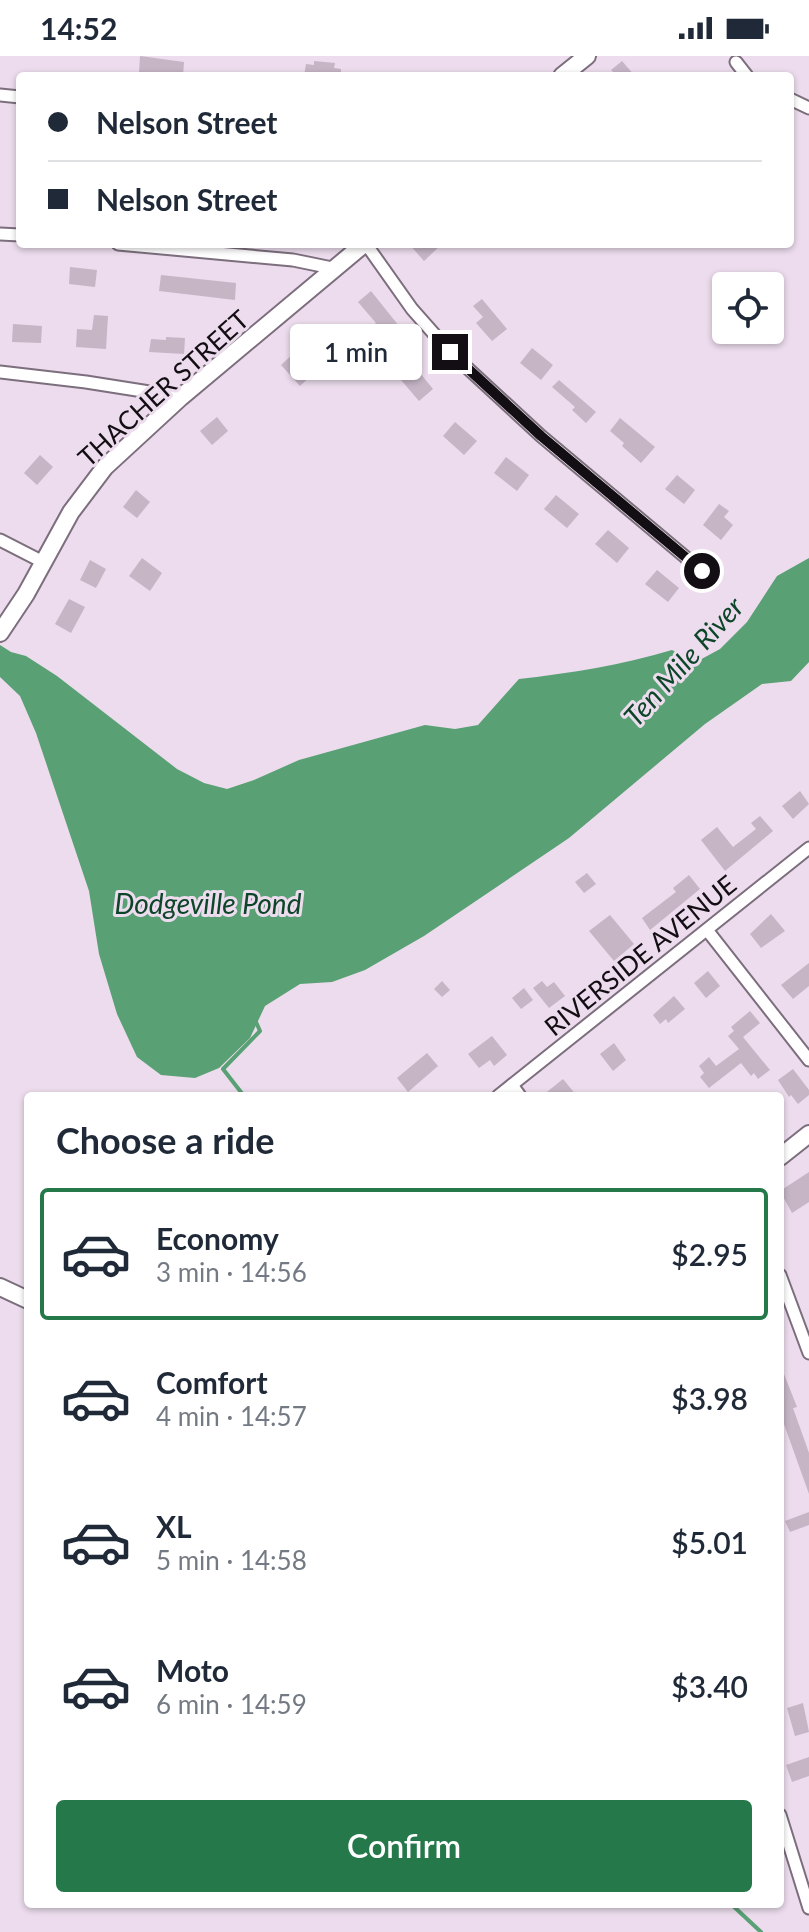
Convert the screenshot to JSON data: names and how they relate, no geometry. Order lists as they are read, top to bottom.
{
  "streets": {
    "main road": ["THACHER STREET"],
    "street": ["RIVERSIDE AVENUE"]
  },
  "water": ["Ten Mile River", "Dodgeville Pond"],
  "page": {
    "status": "14:52",
    "banner": ["Nelson Street", "Nelson Street"],
    "bubble": "1 min",
    "heading": "Choose a ride",
    "list": [
      {
        "name": "Economy",
        "note": "3 min · 14:56",
        "value": "$2.95"
      },
      {
        "name": "Comfort",
        "note": "4 min · 14:57",
        "value": "$3.98"
      },
      {
        "name": "XL",
        "note": "5 min · 14:58",
        "value": "$5.01"
      },
      {
        "name": "Moto",
        "note": "6 min · 14:59",
        "value": "$3.40"
      }
    ],
    "buttons": "Confirm"
  }
}
